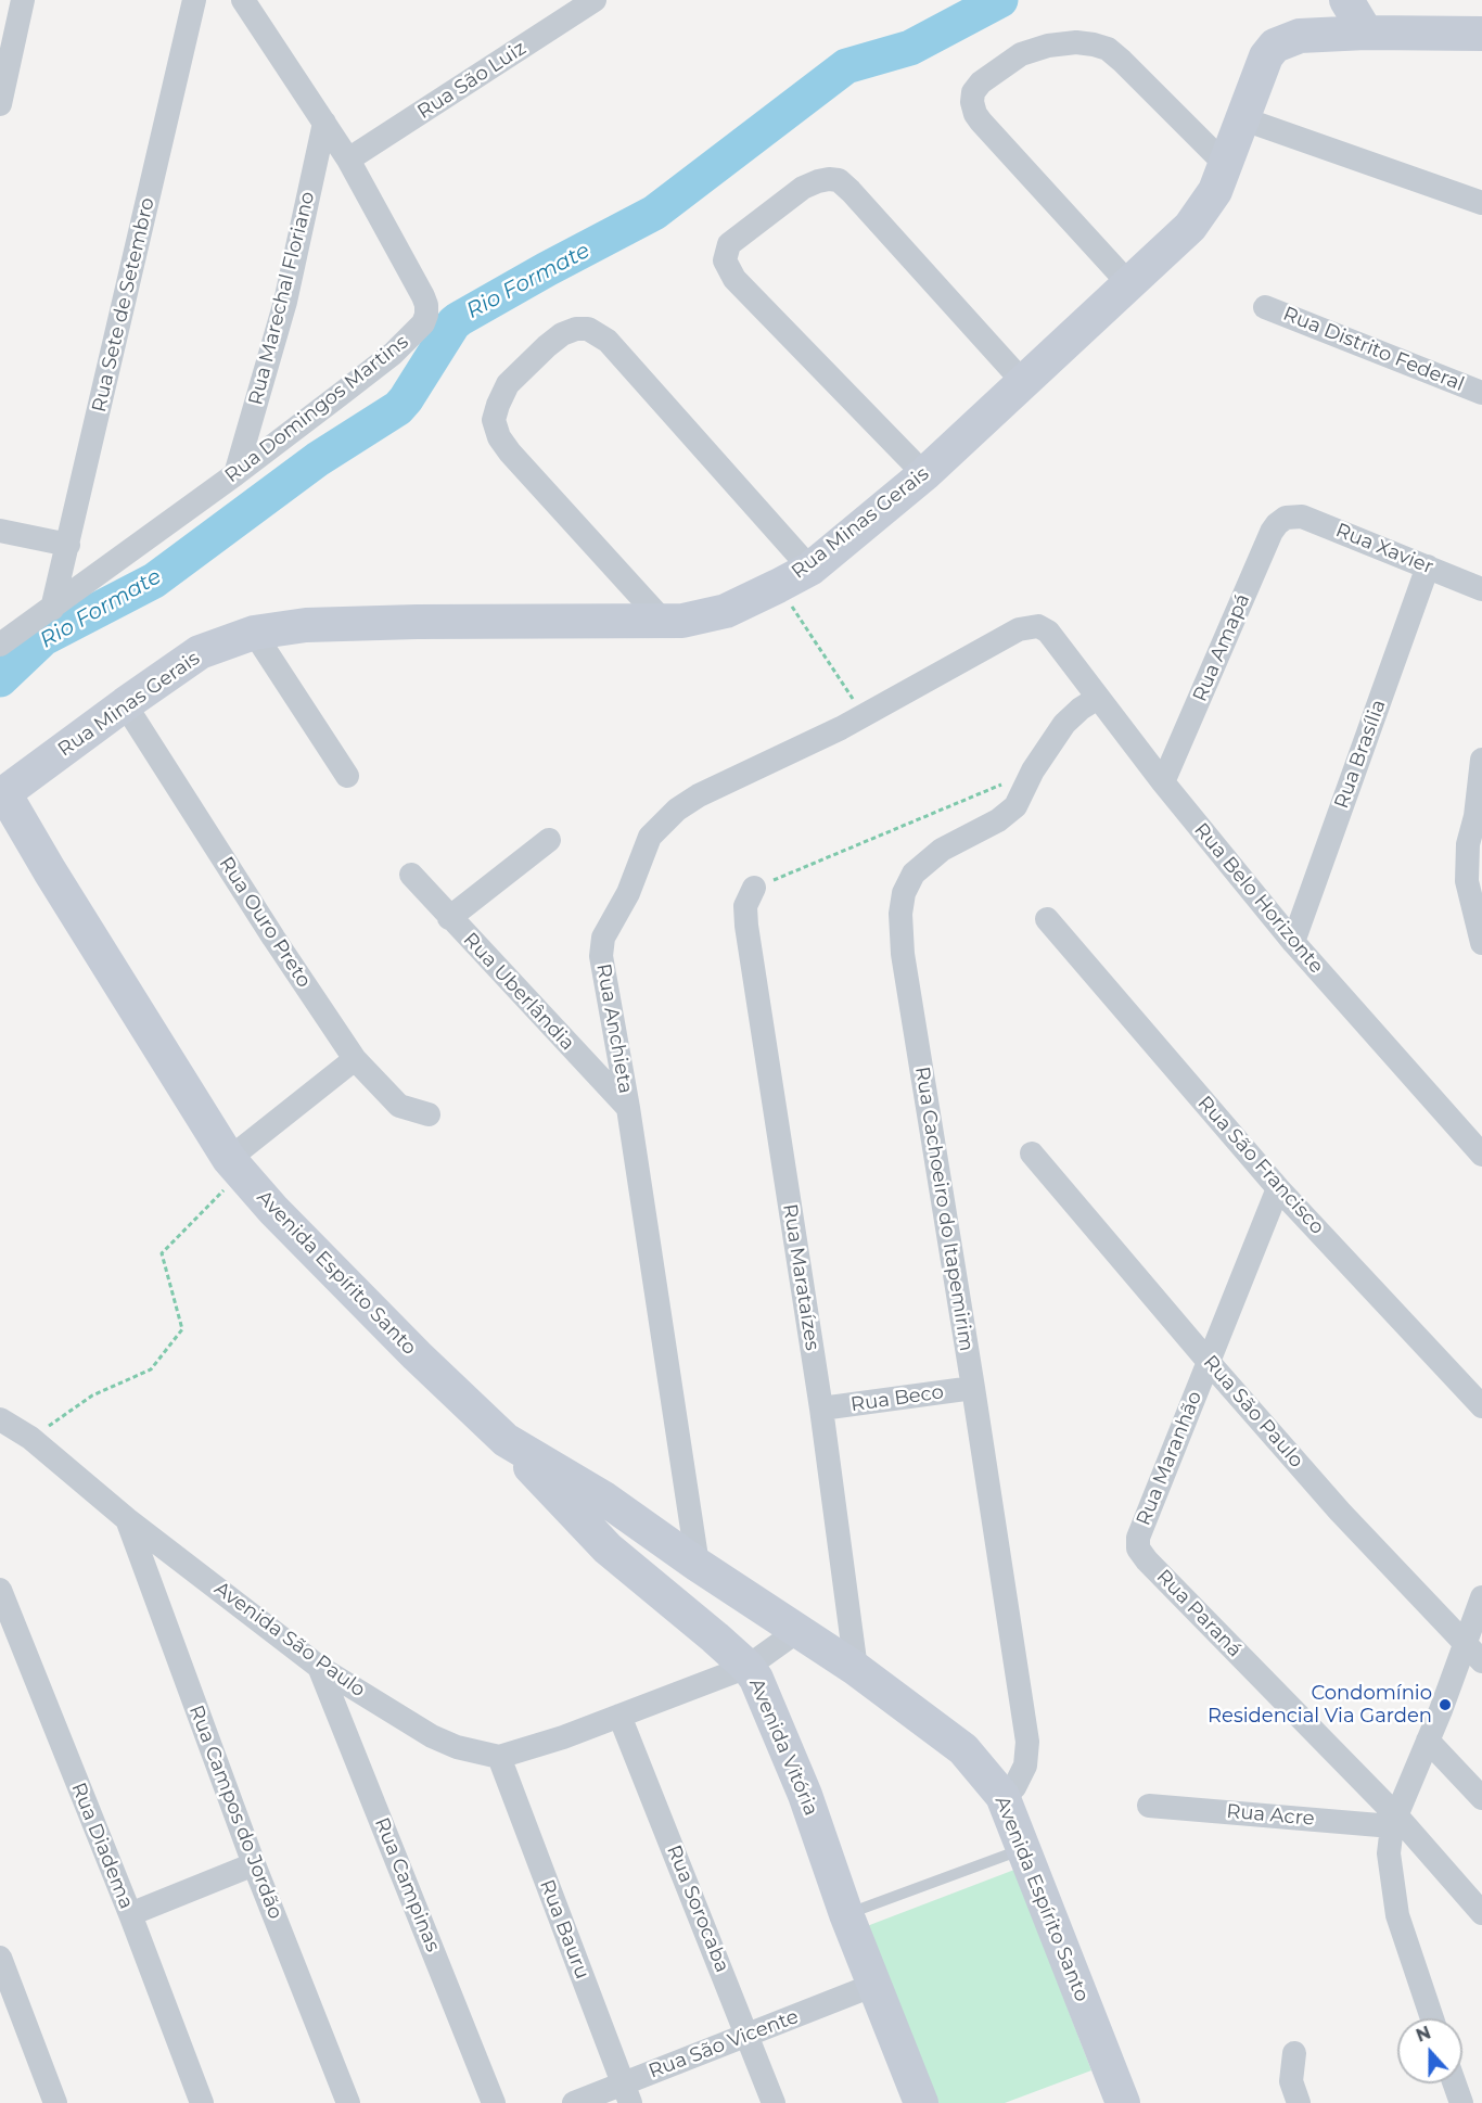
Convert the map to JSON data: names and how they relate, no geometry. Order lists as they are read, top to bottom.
{
  "streets": {
    "street": [
      "Rua São Luiz",
      "Rua Marechal Floriano",
      "Rua Sete de Setembro",
      "Rua Distrito Federal",
      "Rua Domingos Martins",
      "Rua Minas Gerais",
      "Rua Xavier",
      "Rua Amapá",
      "Rua Brasília",
      "Rua Belo Horizonte",
      "Rua Ouro Preto",
      "Rua Uberlândia",
      "Rua Anchieta",
      "Rua São Francisco",
      "Rua Cachoeiro do Itapemirim",
      "Avenida Espírito Santo",
      "Rua Marataízes",
      "Rua Beco",
      "Rua São Paulo",
      "Rua Maranhão",
      "Rua Paraná",
      "Avenida São Paulo",
      "Avenida Vitória",
      "Rua Campos do Jordão",
      "Rua Acre",
      "Rua Diadema",
      "Rua Campinas",
      "Rua Sorocaba",
      "Rua Bauru",
      "Rua São Vicente"
    ]
  },
  "crossings": [
    ["Rua São Luiz", "Rua Domingos Martins"],
    ["Rua Marechal Floriano", "Rua Domingos Martins"],
    ["Rua Sete de Setembro", "Rua Domingos Martins"],
    ["Rua Minas Gerais", "Rua Ouro Preto"],
    ["Rua Minas Gerais", "Avenida Espírito Santo"],
    ["Rua Xavier", "Rua Amapá"],
    ["Rua Xavier", "Rua Brasília"],
    ["Rua Amapá", "Rua Belo Horizonte"],
    ["Rua Brasília", "Rua Belo Horizonte"],
    ["Rua Belo Horizonte", "Rua Anchieta"],
    ["Rua Belo Horizonte", "Rua Cachoeiro do Itapemirim"],
    ["Rua Uberlândia", "Rua Anchieta"],
    ["Rua Anchieta", "Avenida Espírito Santo"],
    ["Rua São Francisco", "Rua Maranhão"],
    ["Rua Cachoeiro do Itapemirim", "Avenida Espírito Santo"],
    ["Rua Cachoeiro do Itapemirim", "Rua Beco"],
    ["Avenida Espírito Santo", "Rua Marataízes"],
    ["Avenida Espírito Santo", "Avenida Vitória"],
    ["Rua Marataízes", "Rua Beco"],
    ["Rua São Paulo", "Rua Maranhão"],
    ["Rua Maranhão", "Rua Paraná"],
    ["Rua Paraná", "Rua Acre"],
    ["Avenida São Paulo", "Avenida Vitória"],
    ["Avenida São Paulo", "Rua Campos do Jordão"],
    ["Avenida São Paulo", "Rua Campinas"],
    ["Avenida São Paulo", "Rua Sorocaba"],
    ["Avenida São Paulo", "Rua Bauru"],
    ["Avenida Vitória", "Rua São Vicente"],
    ["Rua Sorocaba", "Rua São Vicente"],
    ["Rua Bauru", "Rua São Vicente"]
  ],
  "water": ["Rio Formate"],
  "places": ["Condomínio Residencial Via Garden"],
  "north": "top"
}
